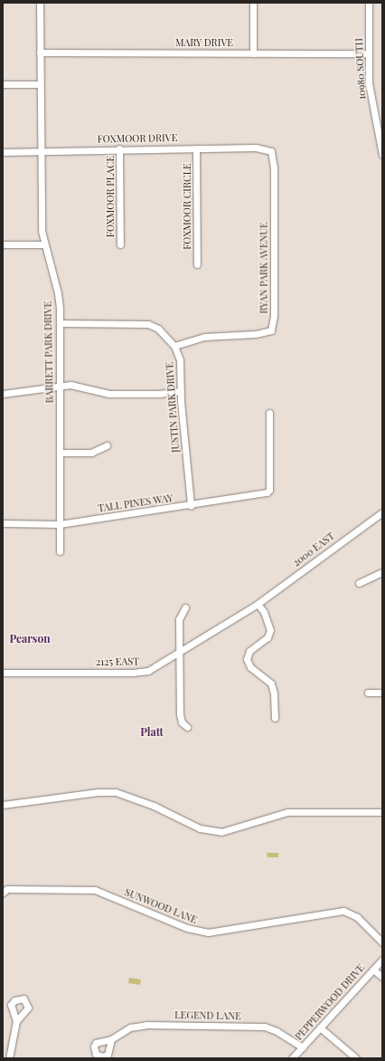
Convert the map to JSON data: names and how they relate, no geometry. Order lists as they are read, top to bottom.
{
  "streets": {
    "street": [
      "MARY DRIVE",
      "10980 SOUTH",
      "FOXMOOR DRIVE",
      "FOXMOOR PLACE",
      "FOXMOOR CIRCLE",
      "RYAN PARK AVENUE",
      "BARRETT PARK DRIVE",
      "JUSTIN PARK DRIVE",
      "TALL PINES WAY",
      "2000 EAST",
      "2125 EAST",
      "SUNWOOD LANE",
      "PEPPERWOOD DRIVE",
      "LEGEND LANE"
    ]
  },
  "crossings": [
    ["MARY DRIVE", "10980 SOUTH"],
    ["MARY DRIVE", "BARRETT PARK DRIVE"],
    ["FOXMOOR DRIVE", "FOXMOOR PLACE"],
    ["FOXMOOR DRIVE", "FOXMOOR CIRCLE"],
    ["FOXMOOR DRIVE", "RYAN PARK AVENUE"],
    ["FOXMOOR DRIVE", "BARRETT PARK DRIVE"],
    ["RYAN PARK AVENUE", "JUSTIN PARK DRIVE"],
    ["BARRETT PARK DRIVE", "JUSTIN PARK DRIVE"],
    ["BARRETT PARK DRIVE", "TALL PINES WAY"],
    ["JUSTIN PARK DRIVE", "TALL PINES WAY"],
    ["2000 EAST", "2125 EAST"],
    ["PEPPERWOOD DRIVE", "LEGEND LANE"]
  ],
  "districts": ["Pearson", "Platt"]
}
